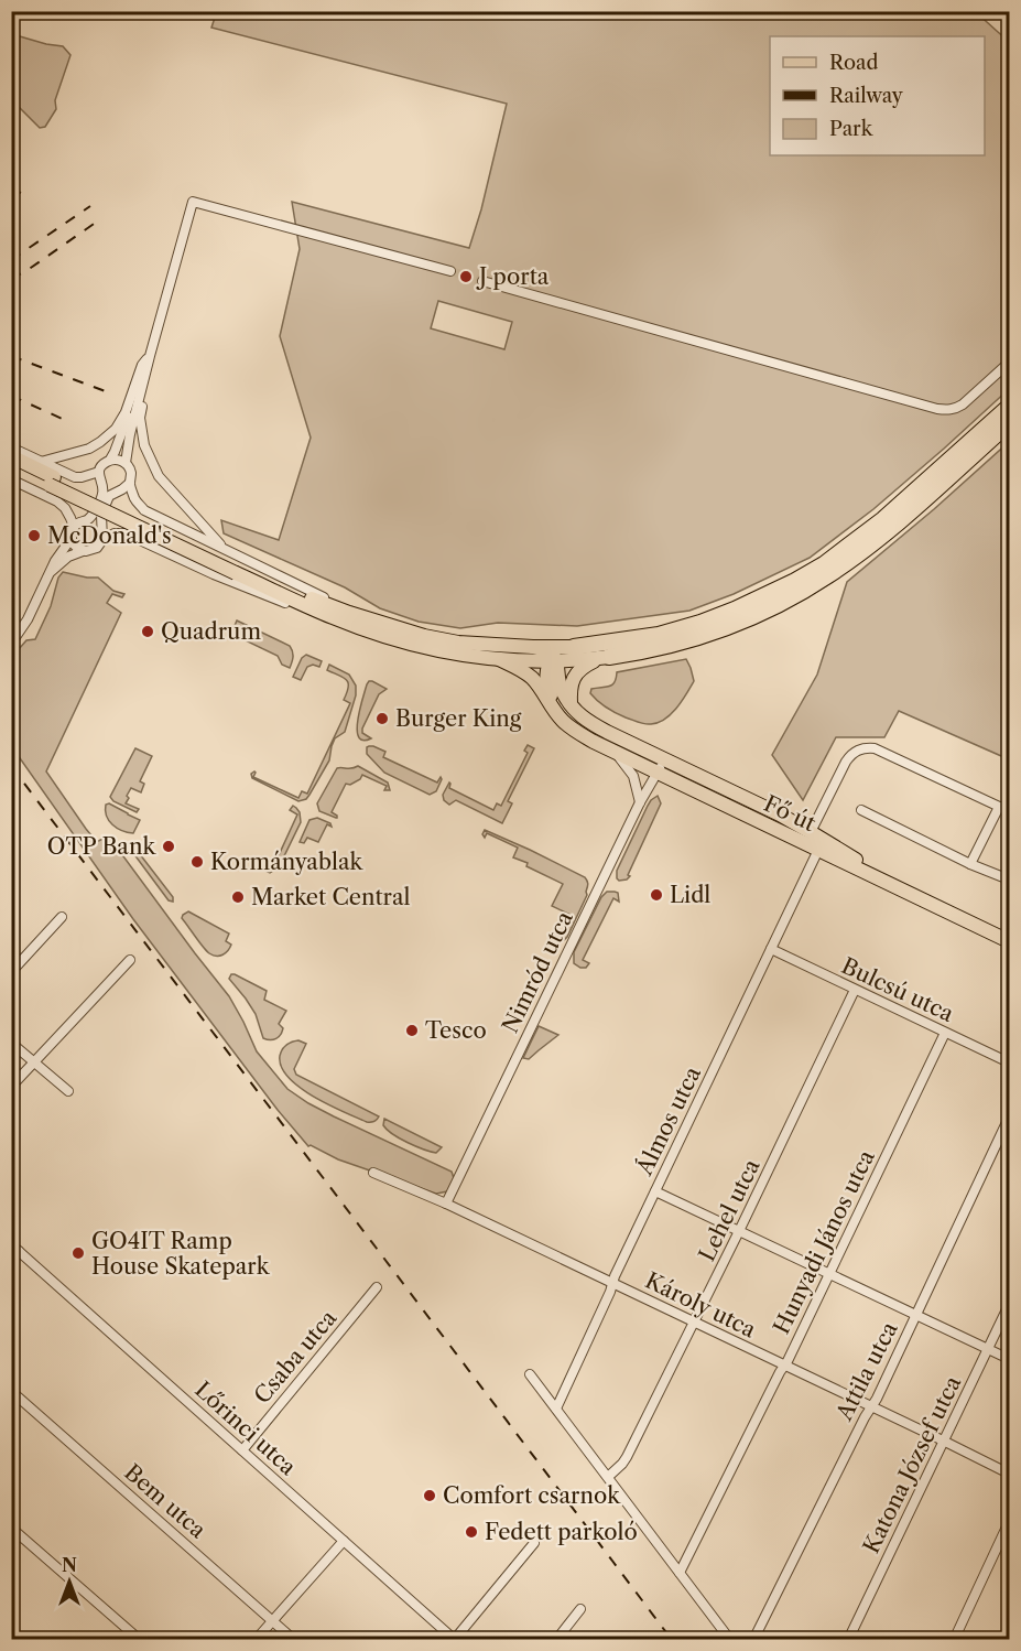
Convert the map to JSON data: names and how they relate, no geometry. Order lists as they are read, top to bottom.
{
  "streets": {
    "main road": ["Fő út"],
    "street": [
      "Nimród utca",
      "Bulcsú utca",
      "Álmos utca",
      "Lehel utca",
      "Hunyadi János utca",
      "Károly utca",
      "Csaba utca",
      "Attila utca",
      "Lőrinci utca",
      "Katona József utca",
      "Bem utca"
    ]
  },
  "crossings": [
    ["Fő út", "Nimród utca"],
    ["Fő út", "Álmos utca"],
    ["Nimród utca", "Károly utca"],
    ["Bulcsú utca", "Álmos utca"],
    ["Bulcsú utca", "Lehel utca"],
    ["Bulcsú utca", "Hunyadi János utca"],
    ["Álmos utca", "Károly utca"],
    ["Lehel utca", "Károly utca"],
    ["Hunyadi János utca", "Károly utca"],
    ["Károly utca", "Attila utca"],
    ["Károly utca", "Katona József utca"],
    ["Csaba utca", "Lőrinci utca"]
  ],
  "places": [
    "J porta",
    "McDonald's",
    "Quadrum",
    "Burger King",
    "OTP Bank",
    "Kormányablak",
    "Lidl",
    "Market Central",
    "Tesco",
    "GO4IT Ramp House Skatepark",
    "Comfort csarnok",
    "Fedett parkoló"
  ],
  "legend": ["Road", "Railway", "Park"],
  "north": "top"
}
